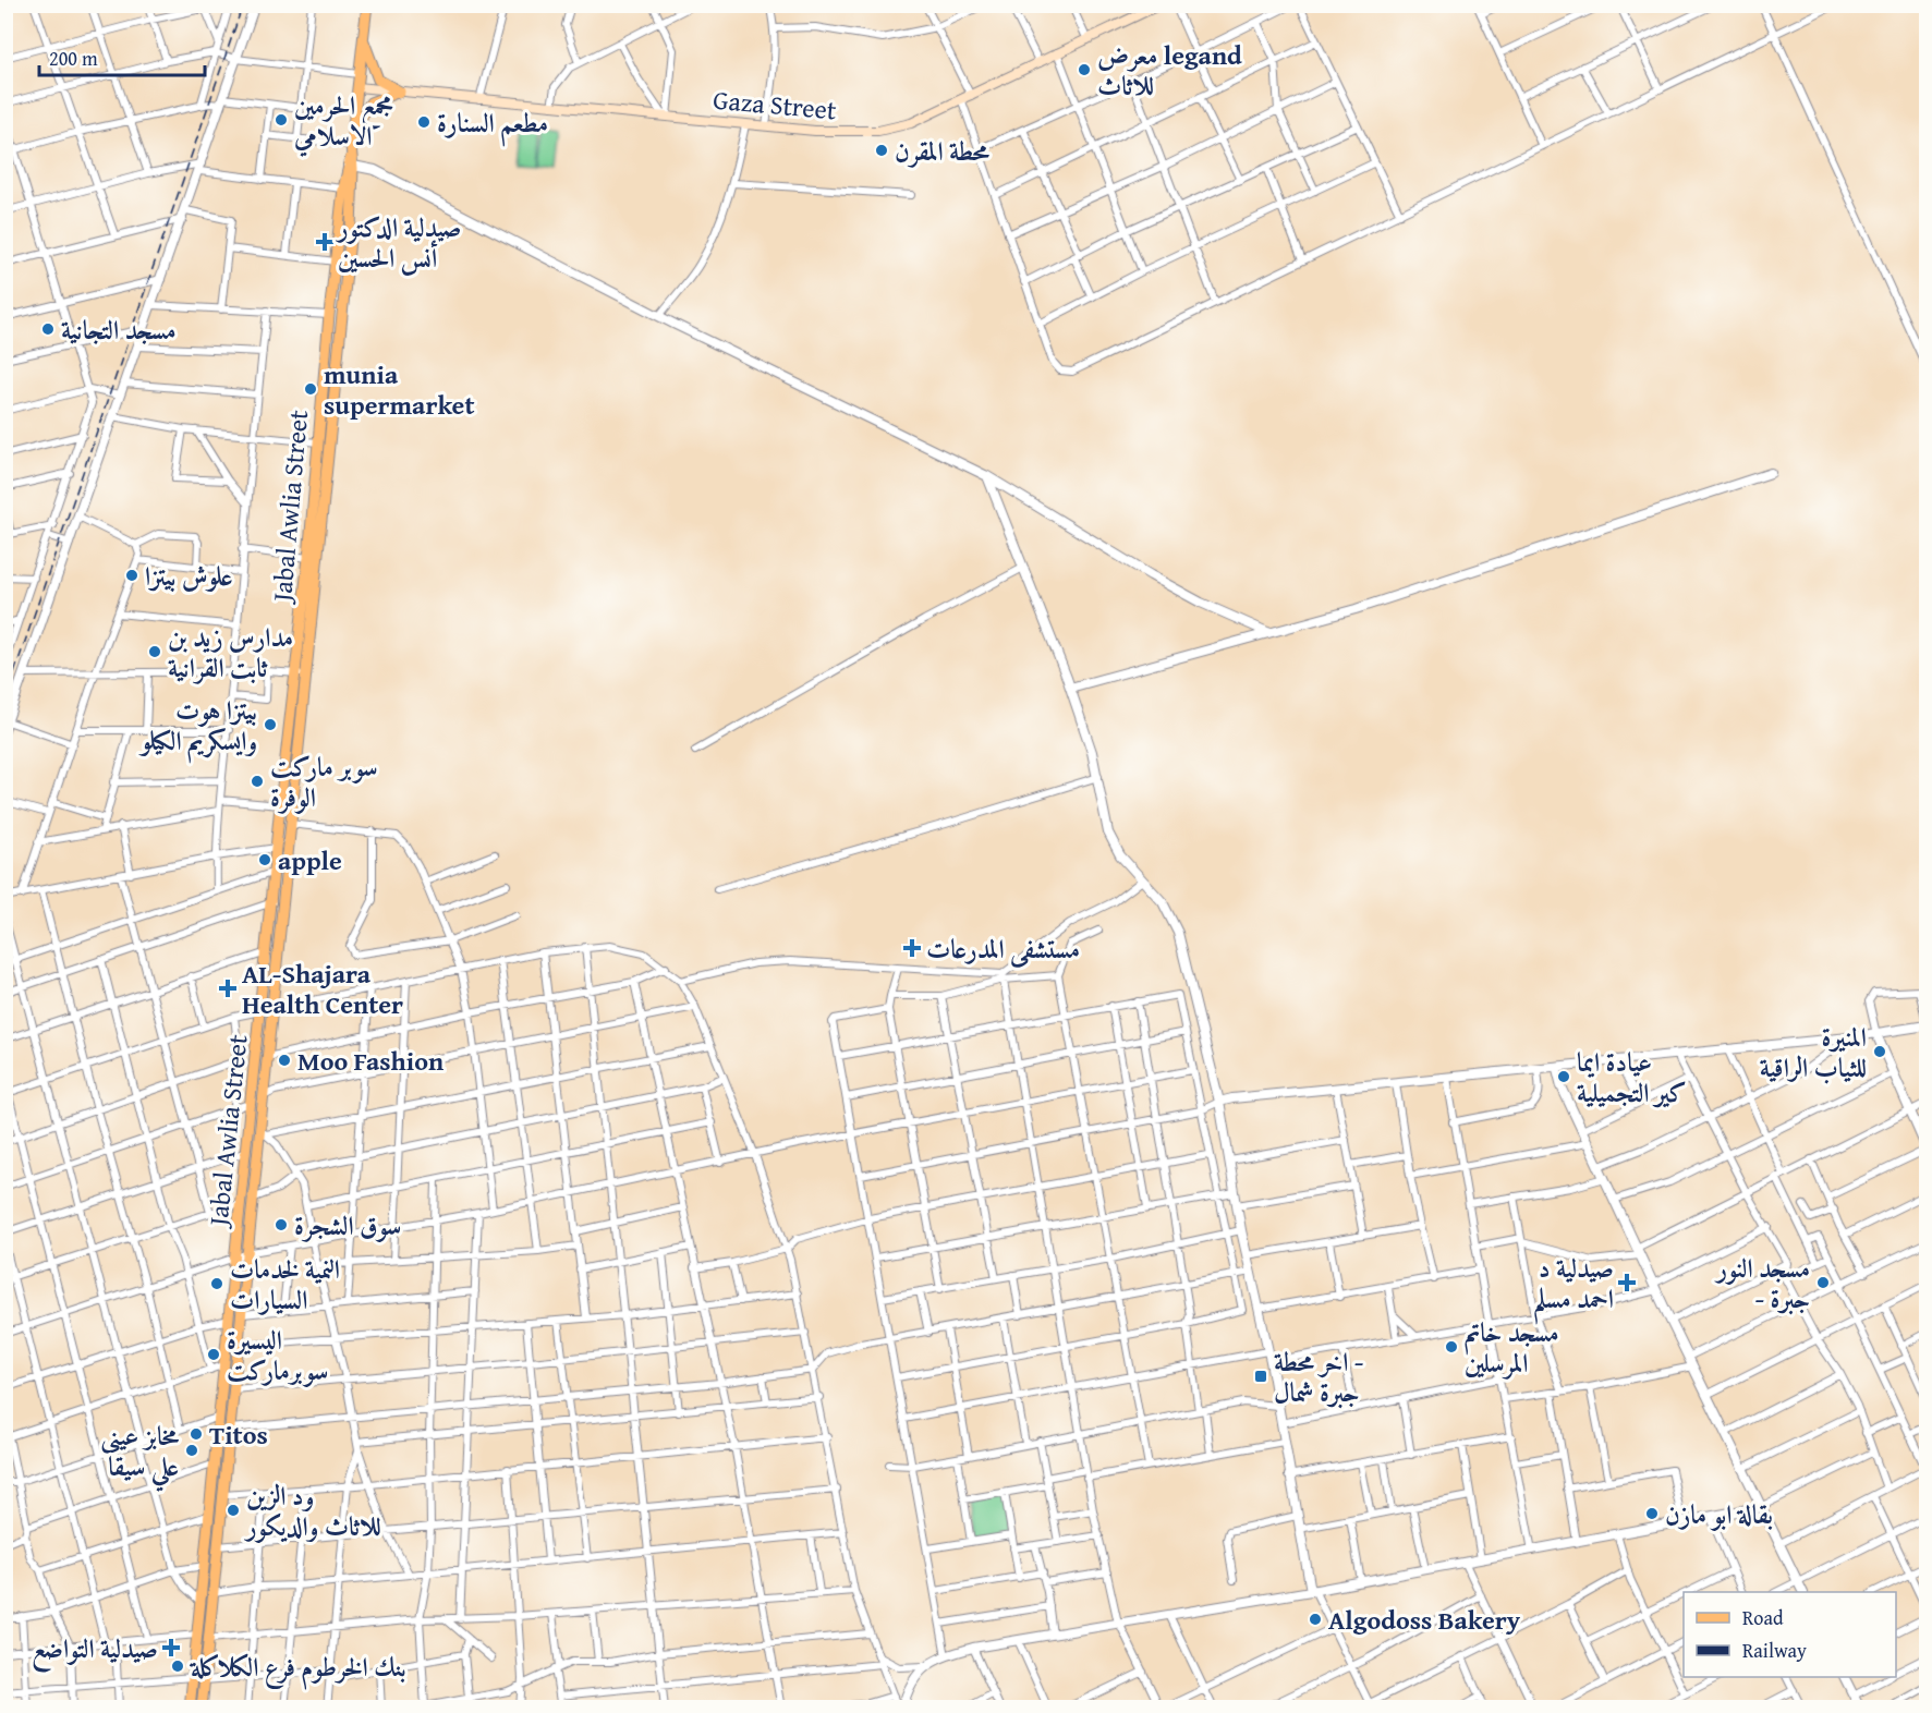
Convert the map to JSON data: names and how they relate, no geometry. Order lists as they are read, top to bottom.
{
  "streets": {
    "main road": ["Gaza Street", "Jabal Awlia Street"]
  },
  "places": {
    "other": [
      "معرض legand للاثاث",
      "مجمع الحرمين الاسلامي",
      "مطعم السنارة",
      "محطة المقرن",
      "مسجد التجانية",
      "munia supermarket",
      "علوش بيتزا",
      "مدارس زيد بن ثابت القرانية",
      "بيتزا هوت وايسكريم الكيلو",
      "سوبر ماركت الوفرة",
      "apple",
      "المنيرة للثياب الراقية",
      "Moo Fashion",
      "عيادة ايما كير التجميلية",
      "سوق الشجرة",
      "مسجد النور - جبرة",
      "النمية لخدمات السيارات",
      "مسجد خاتم المرسلين",
      "اليسيرة سوبرماركت",
      "Titos",
      "مخابز عيني علي سيقا",
      "ود الزين للاثاث والديكور",
      "بقالة ابو مازن",
      "Algodoss Bakery",
      "بنك الخرطوم فرع الكلاكلة"
    ],
    "health": [
      "صيدلية الدكتور أنس الحسين",
      "مستشفى المدرعات",
      "AL-Shajara Health Center",
      "صيدلية د احمد مسلم",
      "صيدلية التواضع"
    ],
    "transit": ["اخر محطة - جبرة شمال"]
  },
  "legend": ["Road", "Railway"],
  "scale_bar": "200 m"
}
